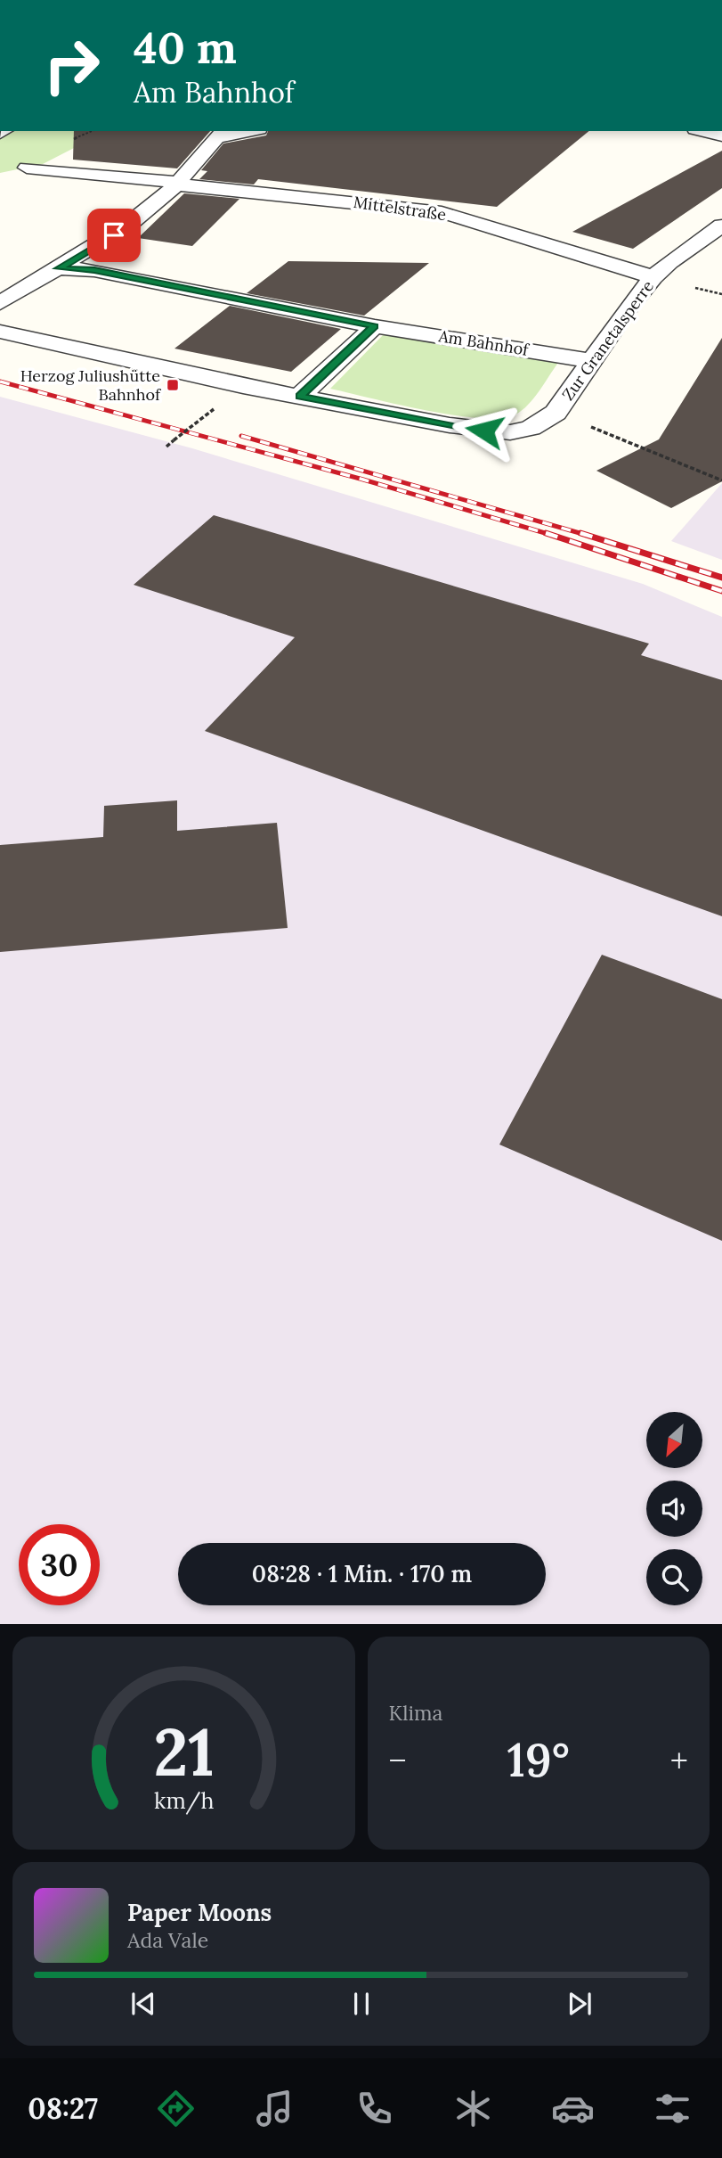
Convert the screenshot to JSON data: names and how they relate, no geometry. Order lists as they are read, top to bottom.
{
  "streets": {
    "street": ["Mittelstraße", "Zur Granetalsperre", "Am Bahnhof"]
  },
  "crossings": [
    ["Mittelstraße", "Zur Granetalsperre"],
    ["Zur Granetalsperre", "Am Bahnhof"]
  ],
  "places": {
    "transit": ["Herzog Juliushütte Bahnhof"]
  },
  "north": "bottom left",
  "page": {
    "turn": ["40 m", "Am Bahnhof"],
    "limit": "30",
    "trip": "08:28 · 1 Min. · 170 m",
    "tile": "Klima",
    "heat": ["−", "19°", "+"],
    "song": ["Paper Moons", "Ada Vale"],
    "tabs": "08:27",
    "gauge": ["21", "km/h"]
  }
}
